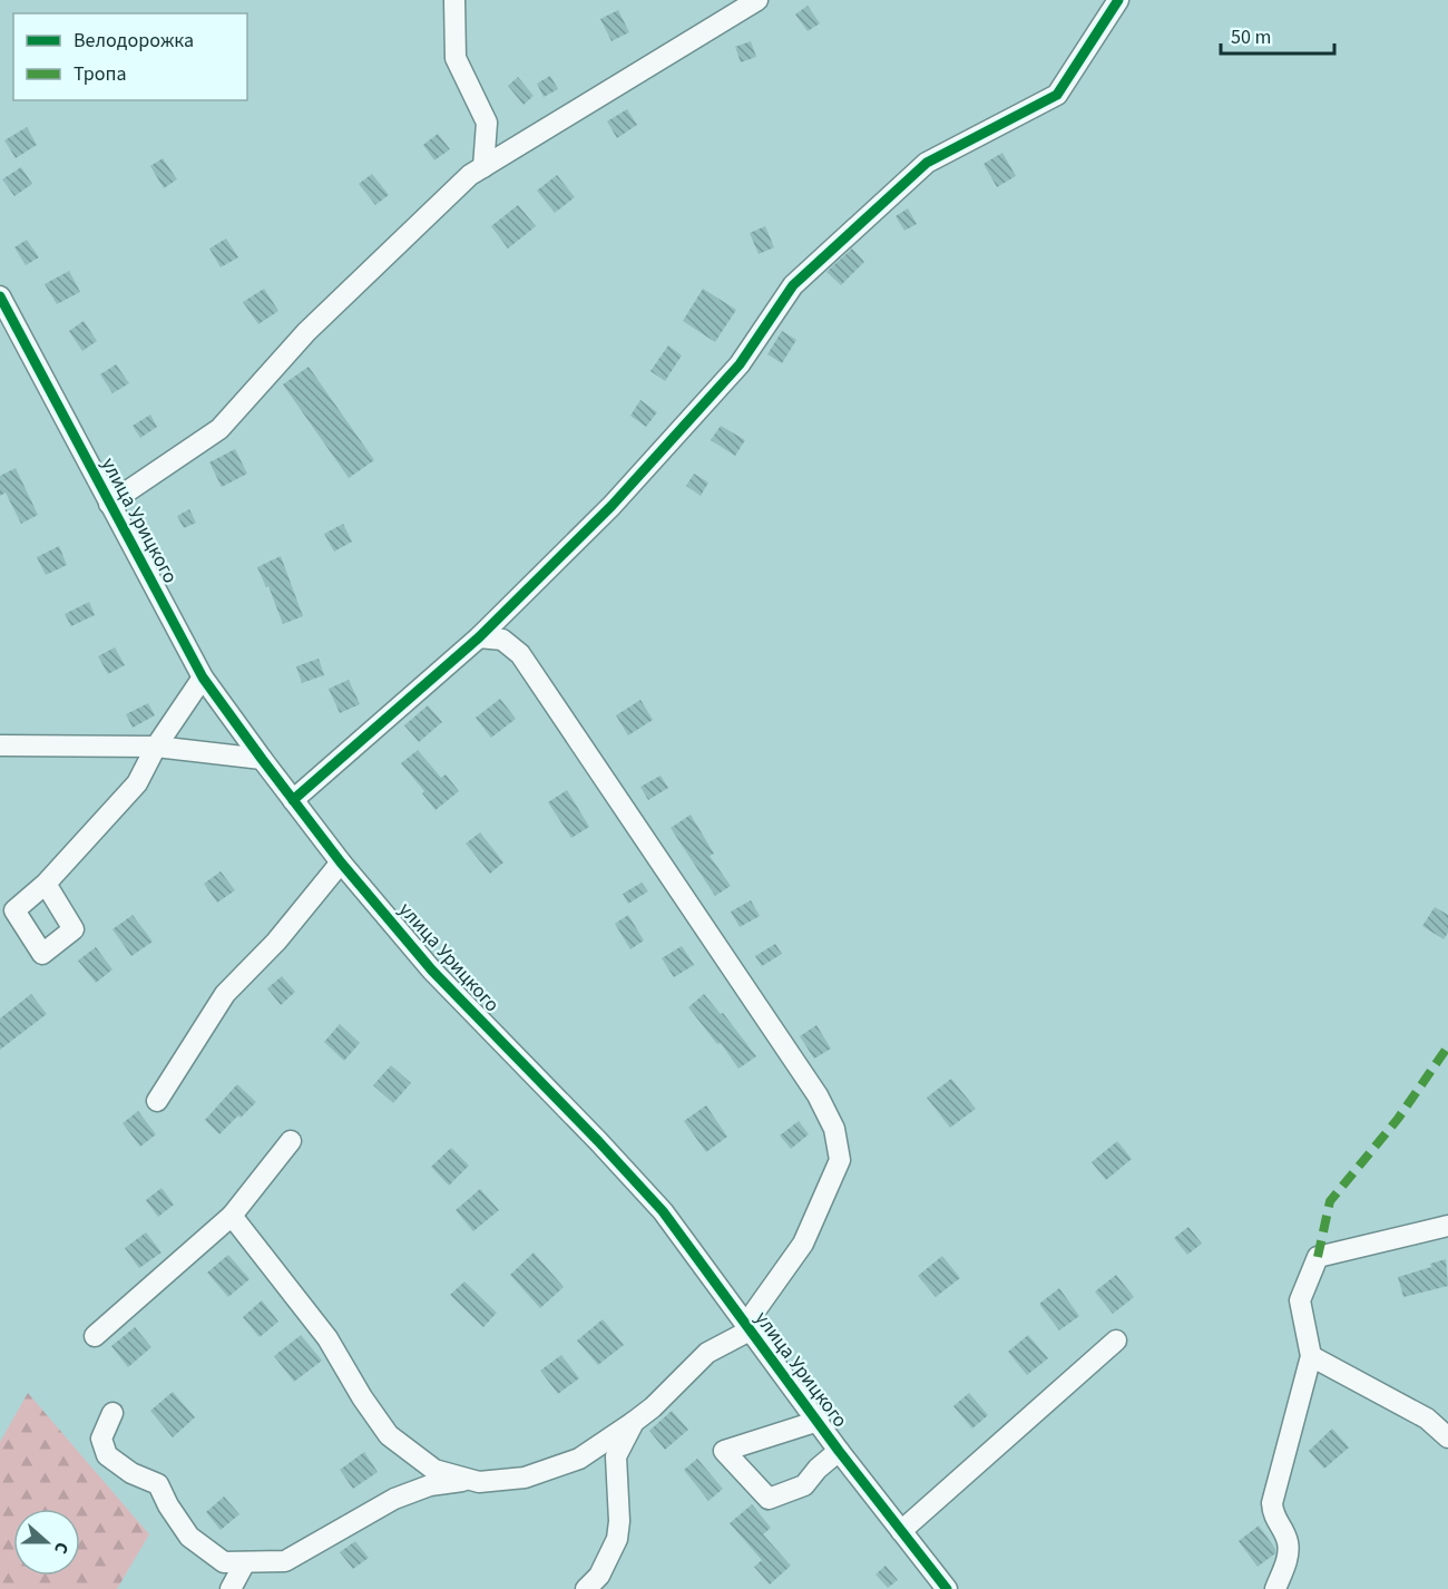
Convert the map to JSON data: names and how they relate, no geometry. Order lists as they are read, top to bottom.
{
  "streets": {
    "street": ["улица Урицкого"]
  },
  "legend": ["Велодорожка", "Тропа"],
  "scale_bar": "50 m",
  "north": "right"
}
